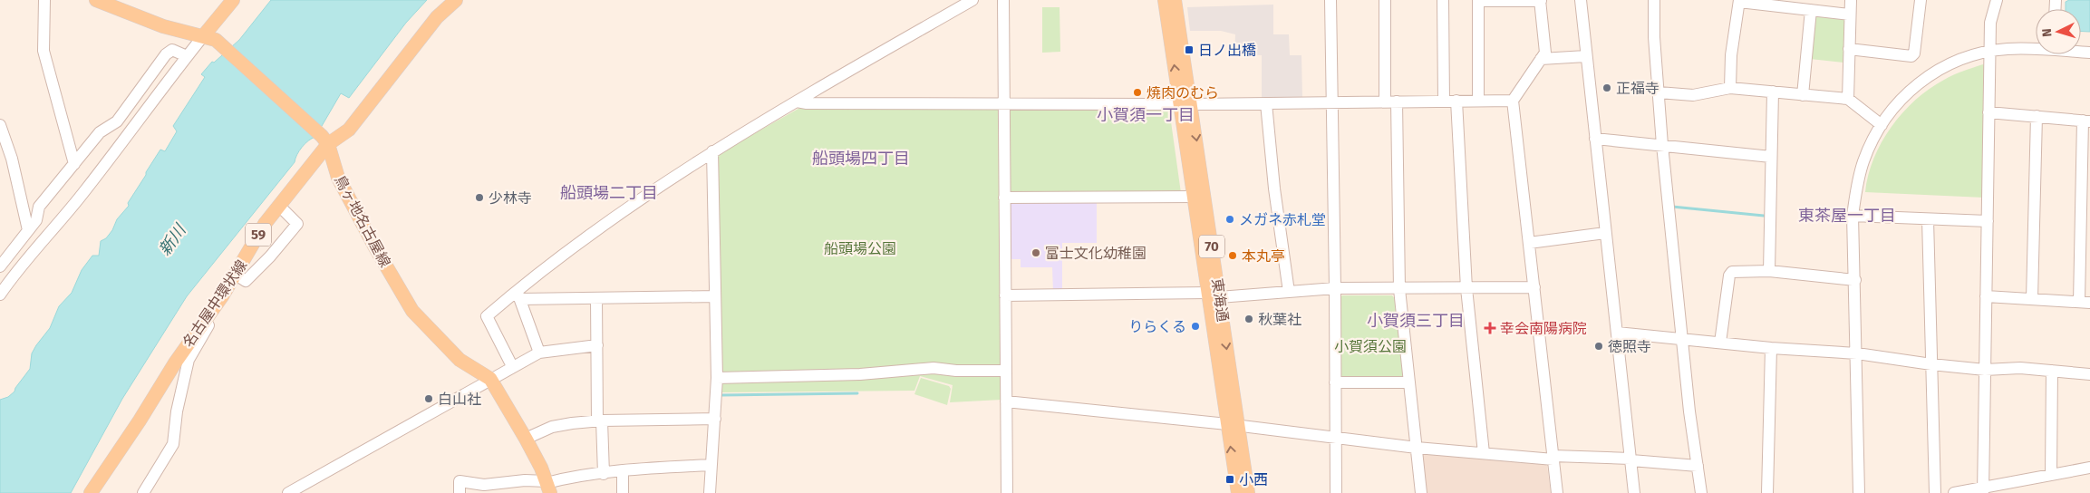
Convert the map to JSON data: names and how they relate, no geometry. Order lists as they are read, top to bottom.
{
  "streets": {
    "main road": [
      "鳥ヶ地名古屋線",
      "59",
      "70",
      "東海通",
      "名古屋中環状線"
    ]
  },
  "crossings": [
    ["鳥ヶ地名古屋線", "名古屋中環状線"]
  ],
  "districts": [
    "小賀須一丁目",
    "船頭場四丁目",
    "船頭場二丁目",
    "東茶屋一丁目",
    "小賀須三丁目"
  ],
  "water": ["新川"],
  "parks": ["船頭場公園", "小賀須公園"],
  "places": {
    "transit": ["日ノ出橋", "小西"],
    "other": [
      "正福寺",
      "焼肉のむら",
      "少林寺",
      "メガネ赤札堂",
      "富士文化幼稚園",
      "本丸亭",
      "秋葉社",
      "りらくる",
      "徳照寺",
      "白山社"
    ],
    "health": ["幸会南陽病院"]
  },
  "north": "left"
}
